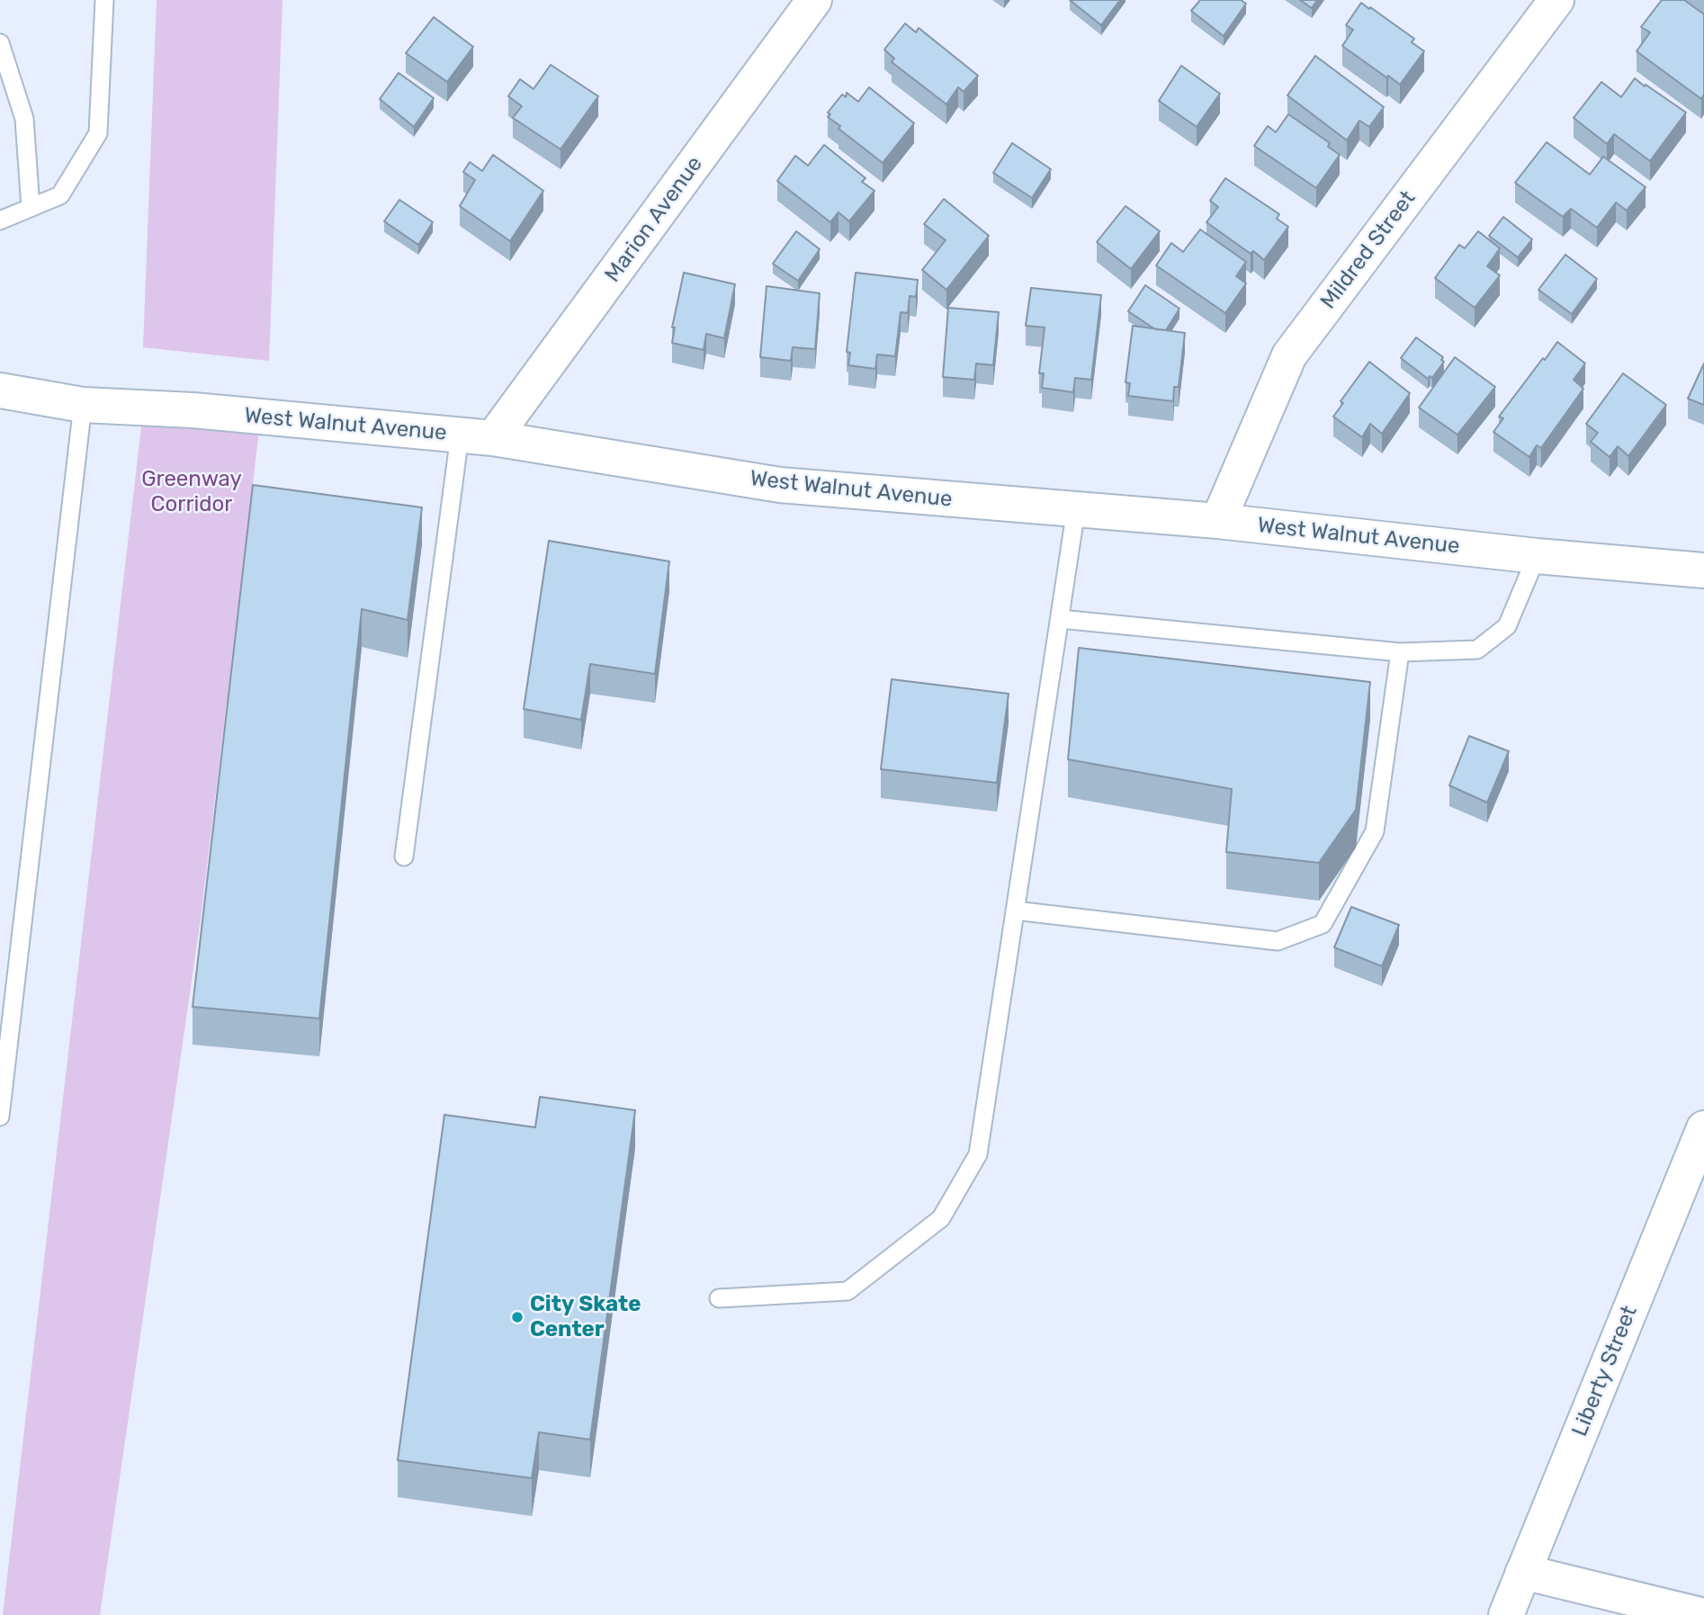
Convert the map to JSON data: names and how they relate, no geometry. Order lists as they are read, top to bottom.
{
  "streets": {
    "street": [
      "Marion Avenue",
      "Mildred Street",
      "West Walnut Avenue",
      "Liberty Street"
    ]
  },
  "crossings": [
    ["Marion Avenue", "West Walnut Avenue"],
    ["Mildred Street", "West Walnut Avenue"]
  ],
  "parks": ["Greenway Corridor"],
  "places": ["City Skate Center"]
}
